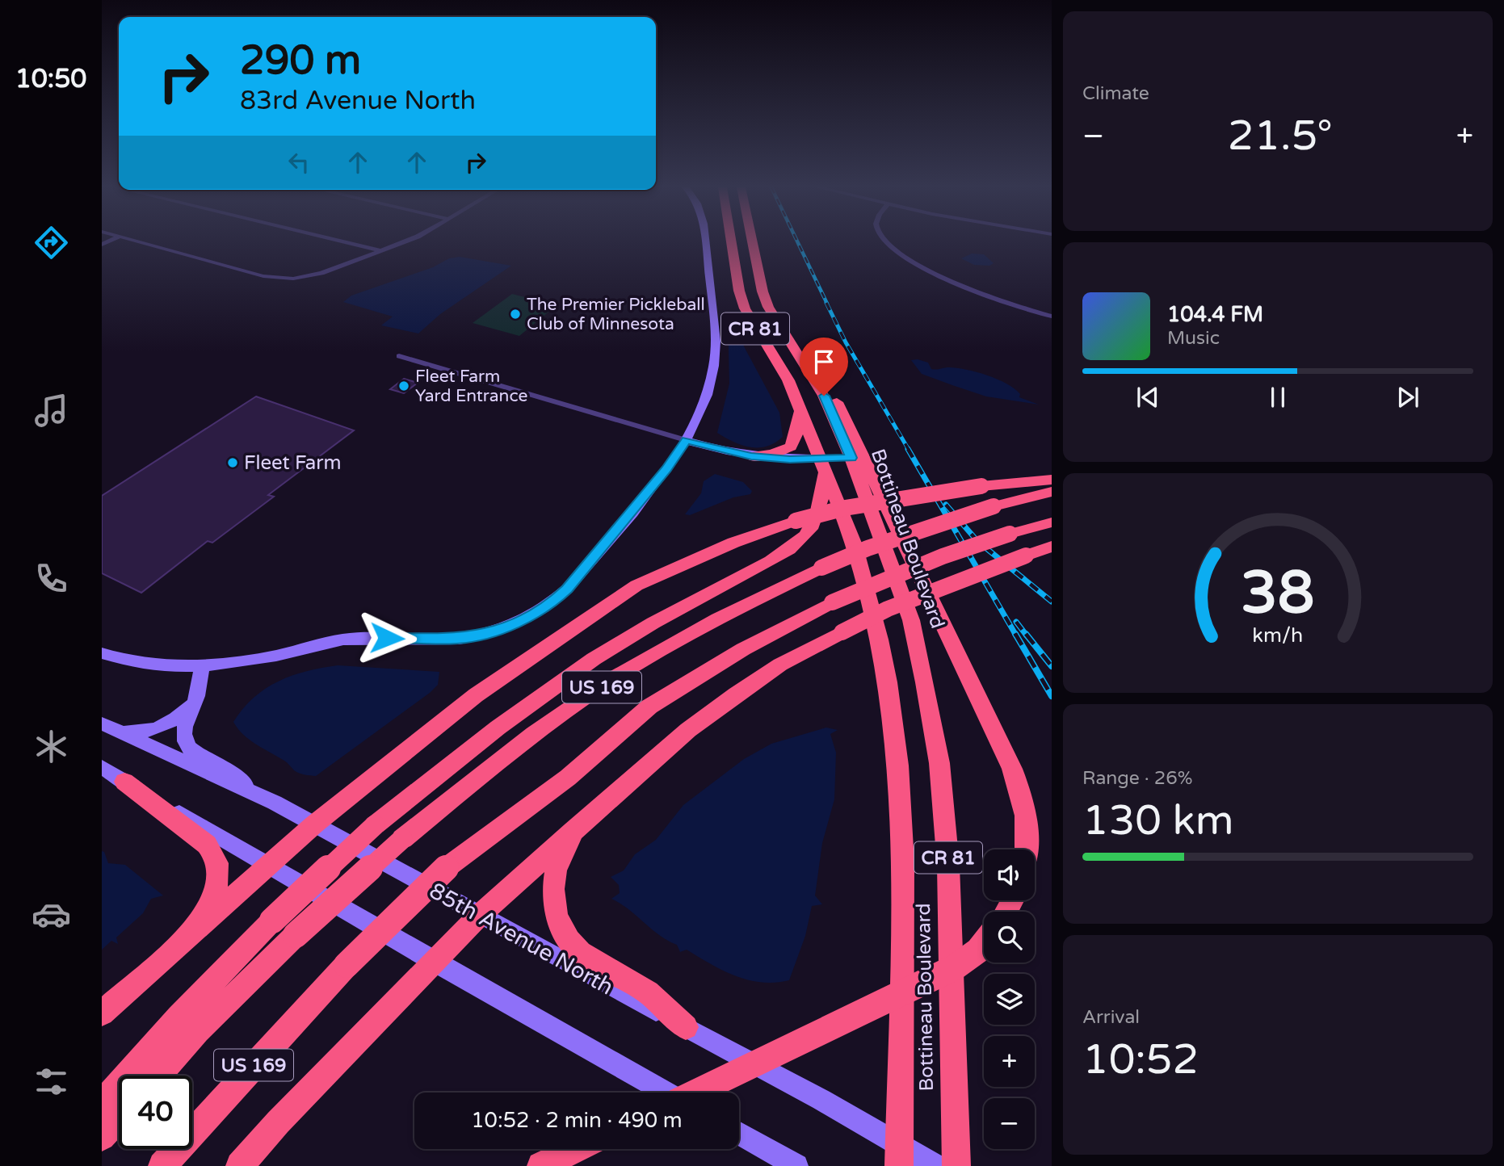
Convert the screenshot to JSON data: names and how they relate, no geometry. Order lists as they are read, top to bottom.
{
  "streets": {
    "highway": ["CR 81", "Bottineau Boulevard", "US 169"],
    "street": ["85th Avenue North"]
  },
  "crossings": [
    ["Bottineau Boulevard", "85th Avenue North"]
  ],
  "places": ["The Premier Pickleball Club of Minnesota", "Fleet Farm Yard Entrance", "Fleet Farm"],
  "page": {
    "tabs": "10:50",
    "tile": [
      "Climate",
      ["Range · 26%", "130 km"],
      ["Arrival", "10:52"]
    ],
    "turn": ["290 m", "83rd Avenue North"],
    "heat": ["−", "21.5°", "+"],
    "song": ["104.4 FM", "Music"],
    "map_buttons": ["+", "−"],
    "limit": "40",
    "trip": "10:52 · 2 min · 490 m",
    "gauge": ["38", "km/h"]
  }
}
